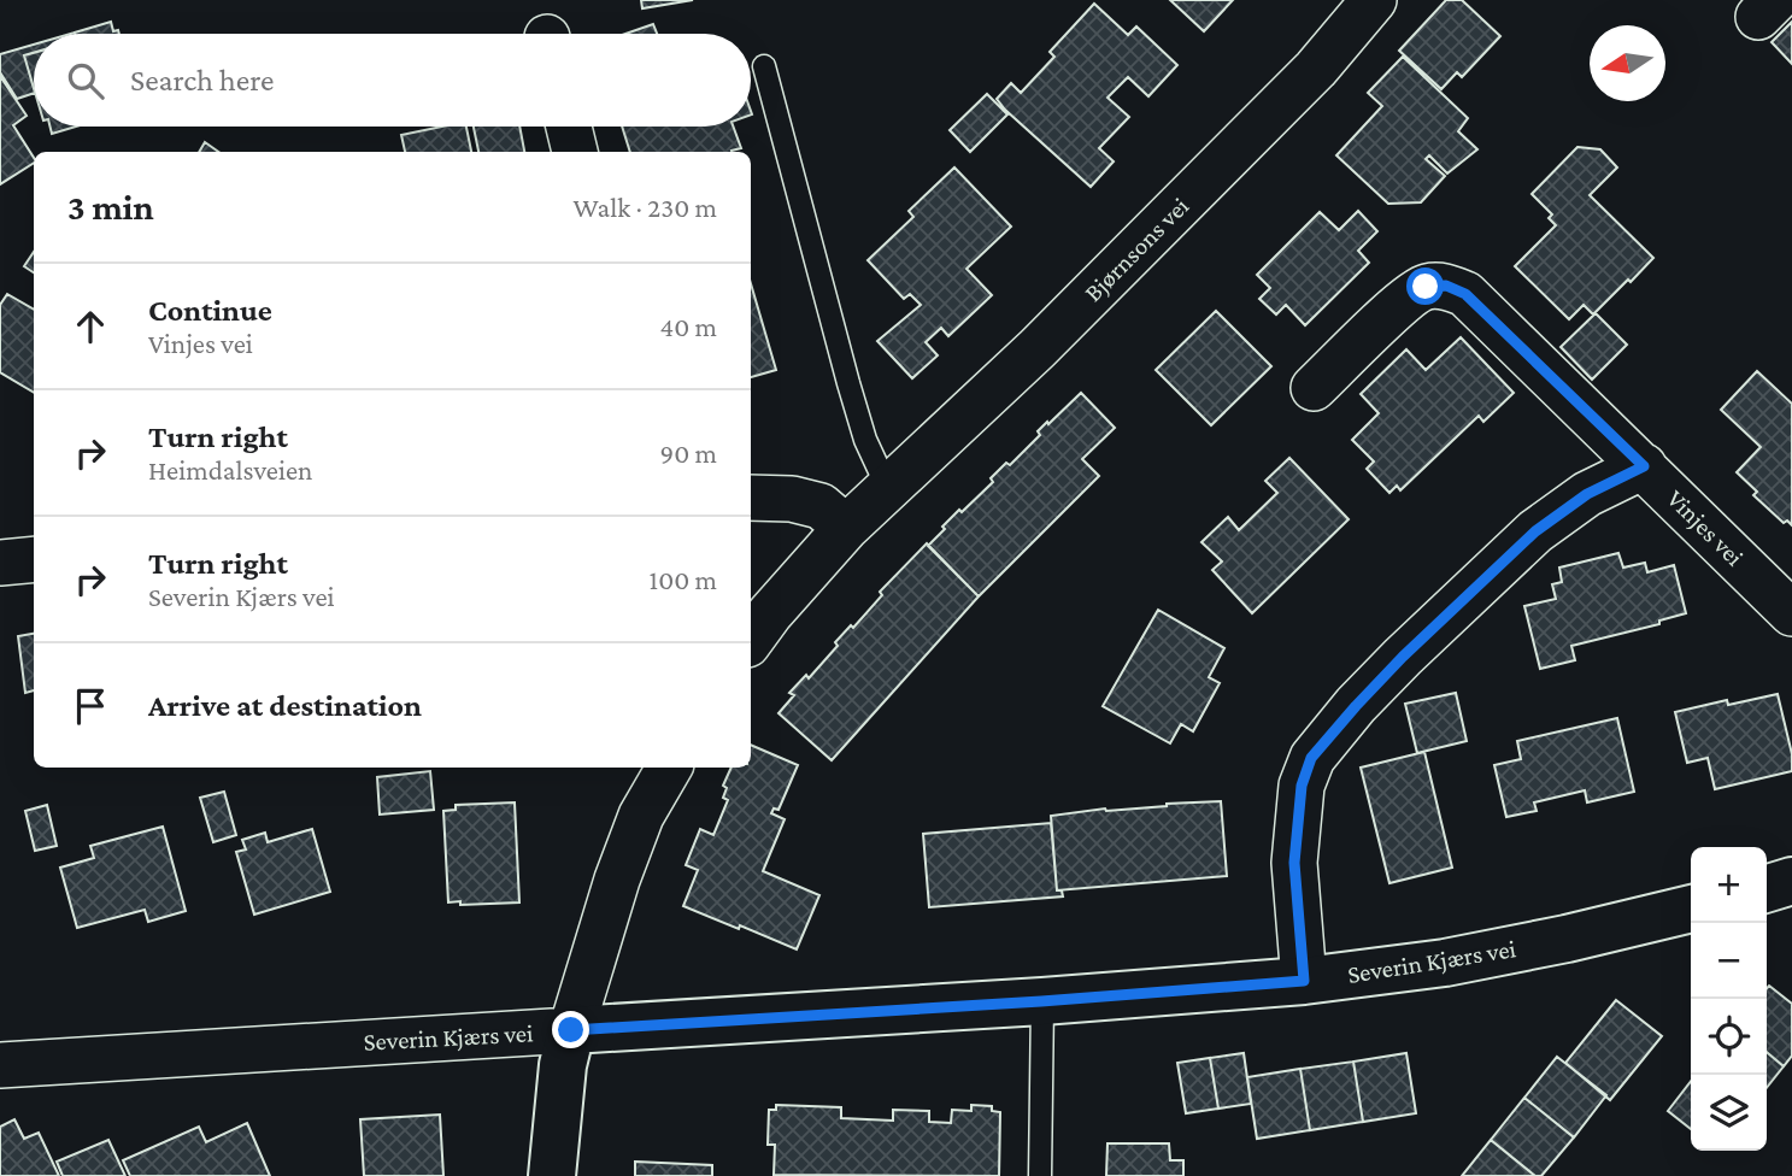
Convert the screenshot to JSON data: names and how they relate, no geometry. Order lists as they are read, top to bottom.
{
  "streets": {
    "main road": ["Severin Kjærs vei"],
    "street": ["Bjørnsons vei", "Vinjes vei"]
  },
  "north": "left",
  "page": {
    "search": "Search here",
    "heading": ["3 min", "Walk · 230 m"],
    "list": [
      ["Continue", "Vinjes vei", "40 m"],
      ["Turn right", "Heimdalsveien", "90 m"],
      ["Turn right", "Severin Kjærs vei", "100 m"],
      "Arrive at destination"
    ],
    "map_buttons": ["+", "−"]
  }
}
